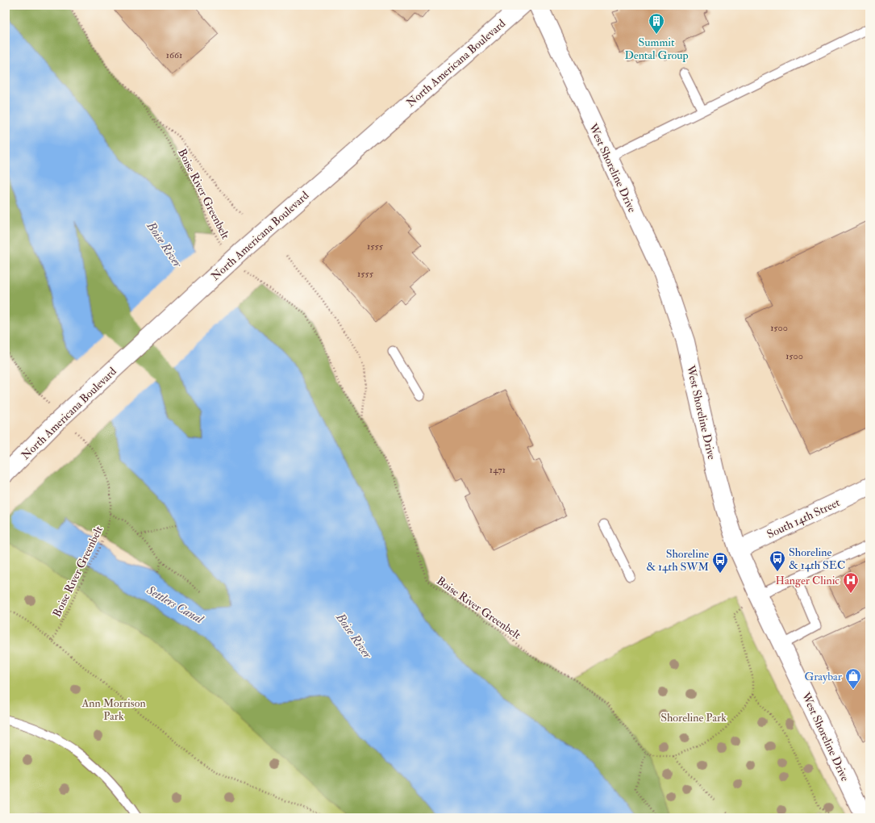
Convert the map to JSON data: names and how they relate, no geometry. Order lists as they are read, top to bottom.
{
  "streets": {
    "street": ["North Americana Boulevard", "West Shoreline Drive", "South 14th Street"],
    "path": ["Boise River Greenbelt"]
  },
  "crossings": [
    ["North Americana Boulevard", "Boise River Greenbelt"],
    ["West Shoreline Drive", "South 14th Street"]
  ],
  "water": ["Boise River", "Settlers Canal"],
  "parks": ["Ann Morrison Park", "Shoreline Park"],
  "places": {
    "building": ["Summit Dental Group"],
    "bus stop": ["Shoreline & 14th SEC", "Shoreline & 14th SWM"],
    "hospital": ["Hanger Clinic"],
    "shop": ["Graybar"]
  },
  "house_numbers": [
    "1661",
    "1555",
    "1555",
    "1500",
    "1500",
    "1471"
  ]
}
